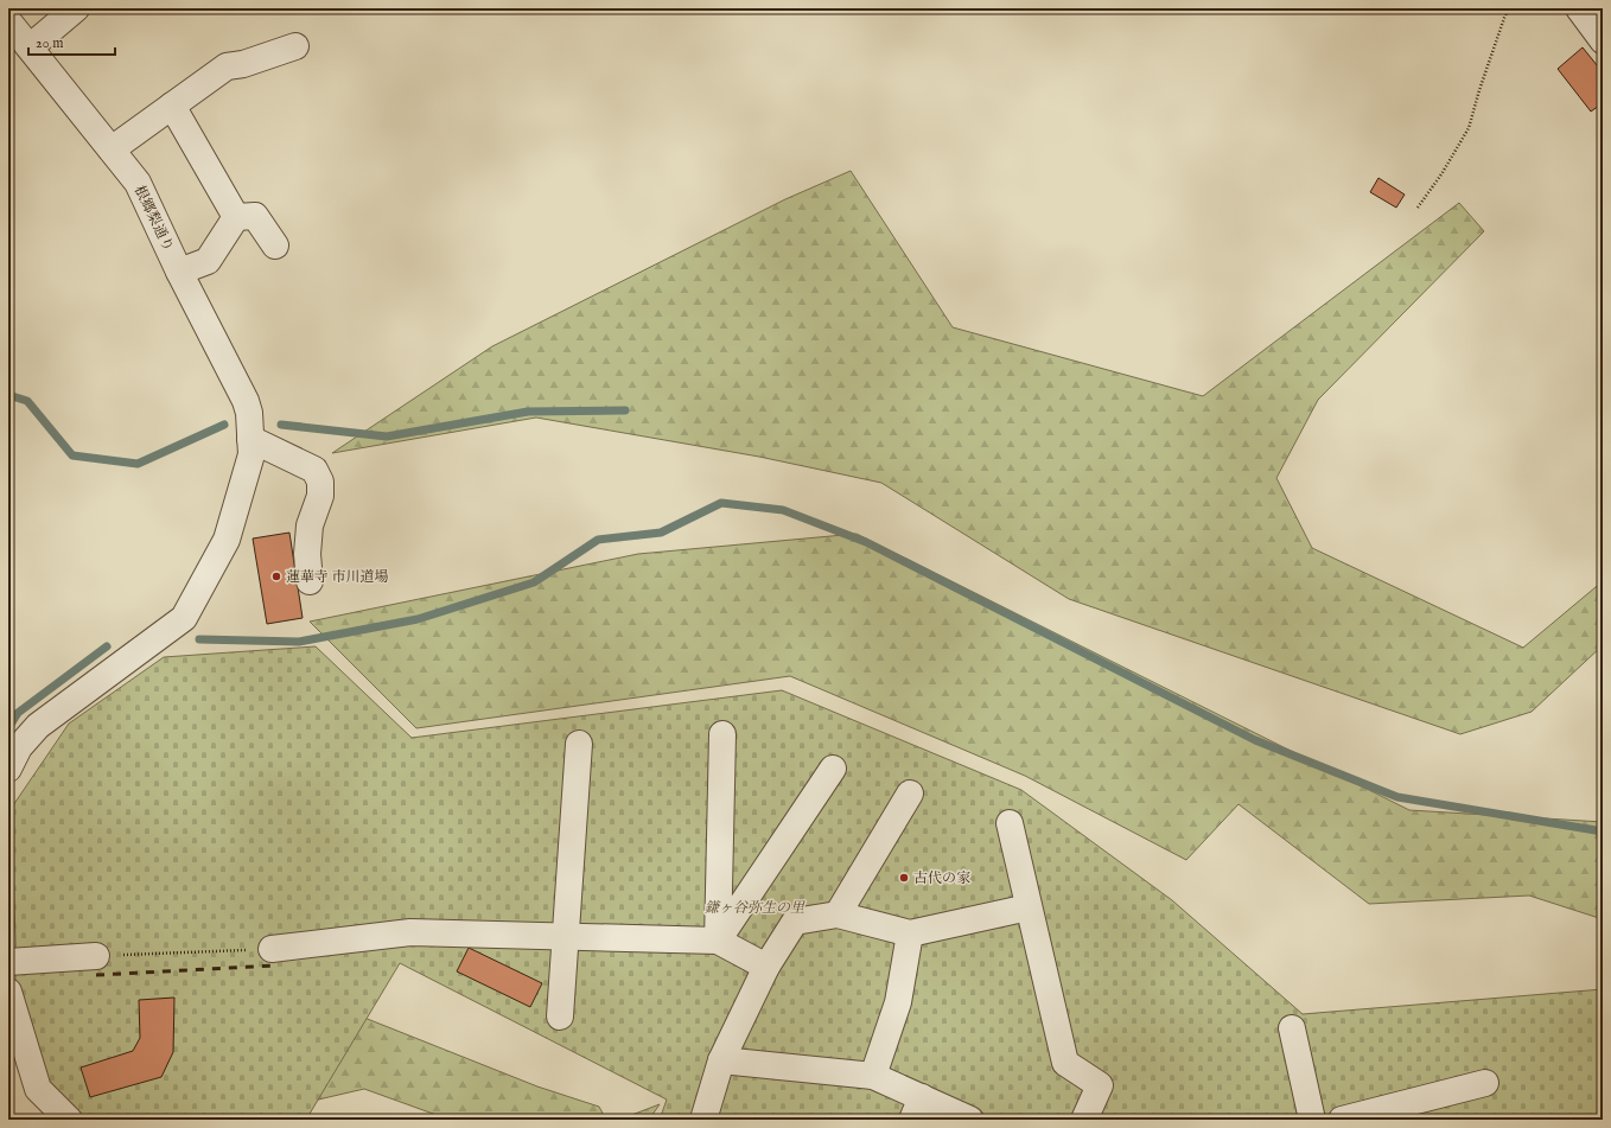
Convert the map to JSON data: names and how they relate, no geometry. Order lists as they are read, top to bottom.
{
  "streets": {
    "street": ["根郷梨通り"]
  },
  "parks": ["鎌ヶ谷弥生の里"],
  "places": ["蓮華寺 市川道場", "古代の家"],
  "scale_bar": "20 m"
}
